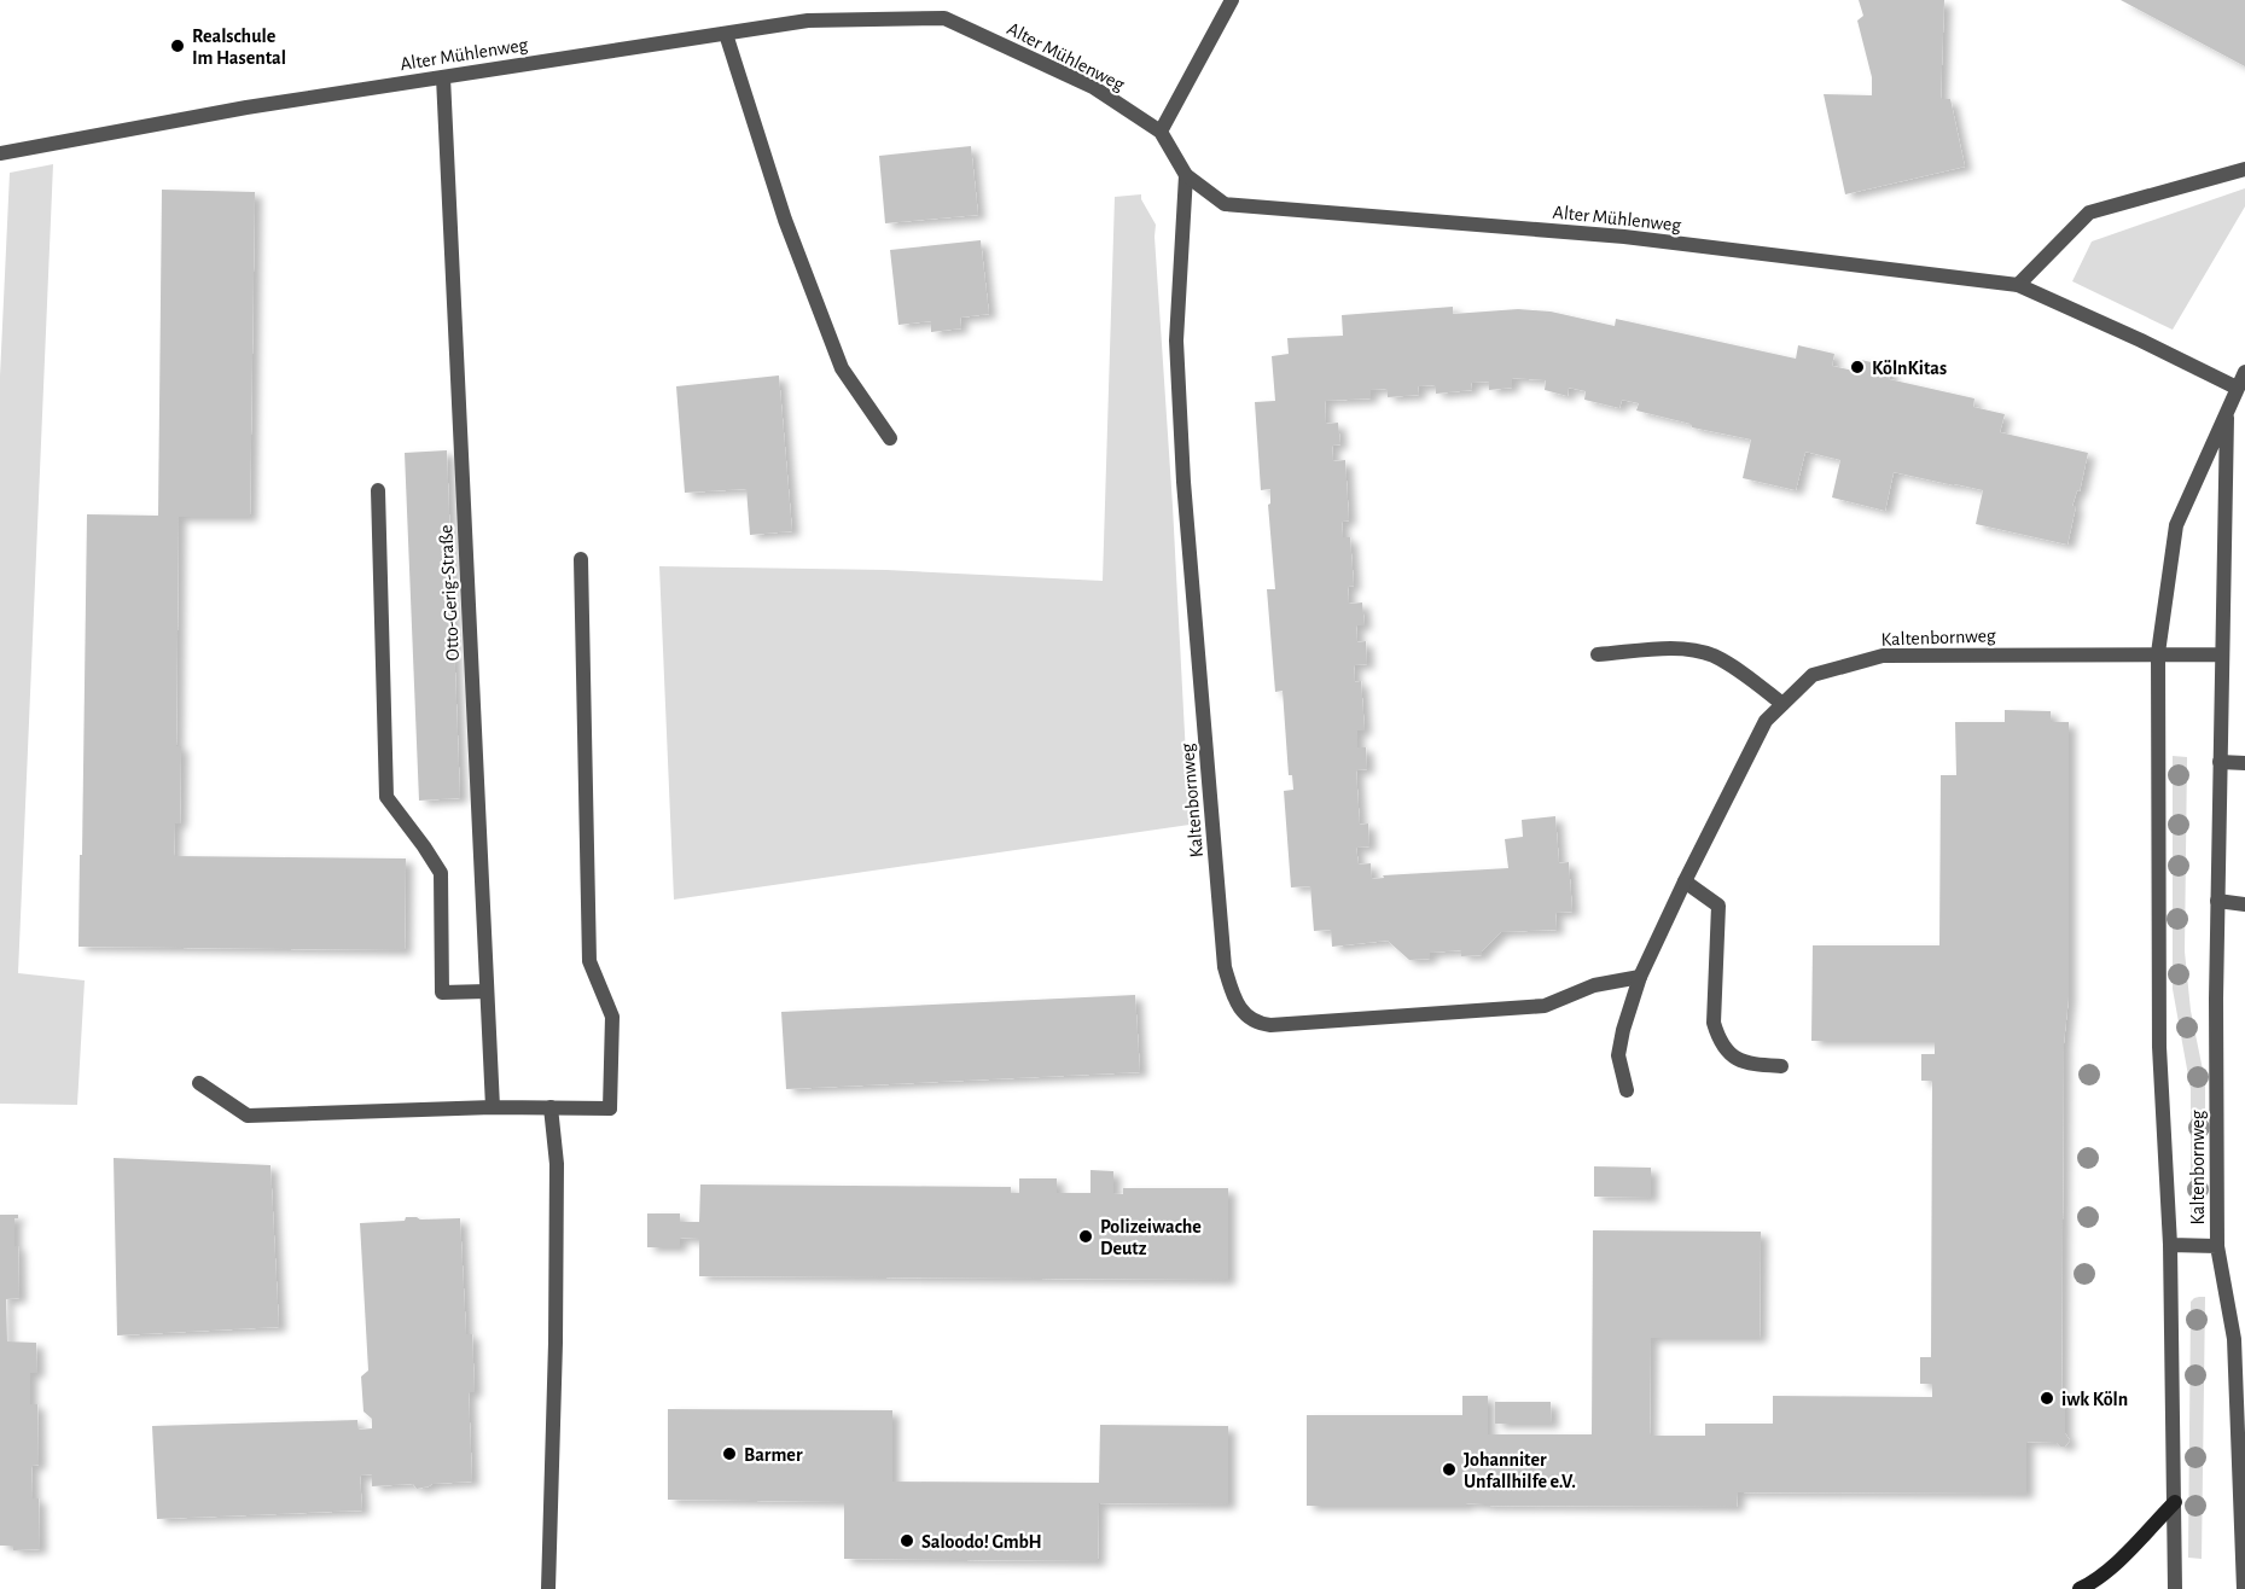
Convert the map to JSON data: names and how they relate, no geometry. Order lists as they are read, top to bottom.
{
  "streets": {
    "street": ["Alter Mühlenweg", "Otto-Gerig-Straße", "Kaltenbornweg"]
  },
  "crossings": [
    ["Alter Mühlenweg", "Otto-Gerig-Straße"],
    ["Alter Mühlenweg", "Kaltenbornweg"]
  ],
  "places": [
    "Realschule Im Hasental",
    "KölnKitas",
    "Polizeiwache Deutz",
    "iwk Köln",
    "Barmer",
    "Johanniter Unfallhilfe e.V.",
    "Saloodo! GmbH"
  ]
}
